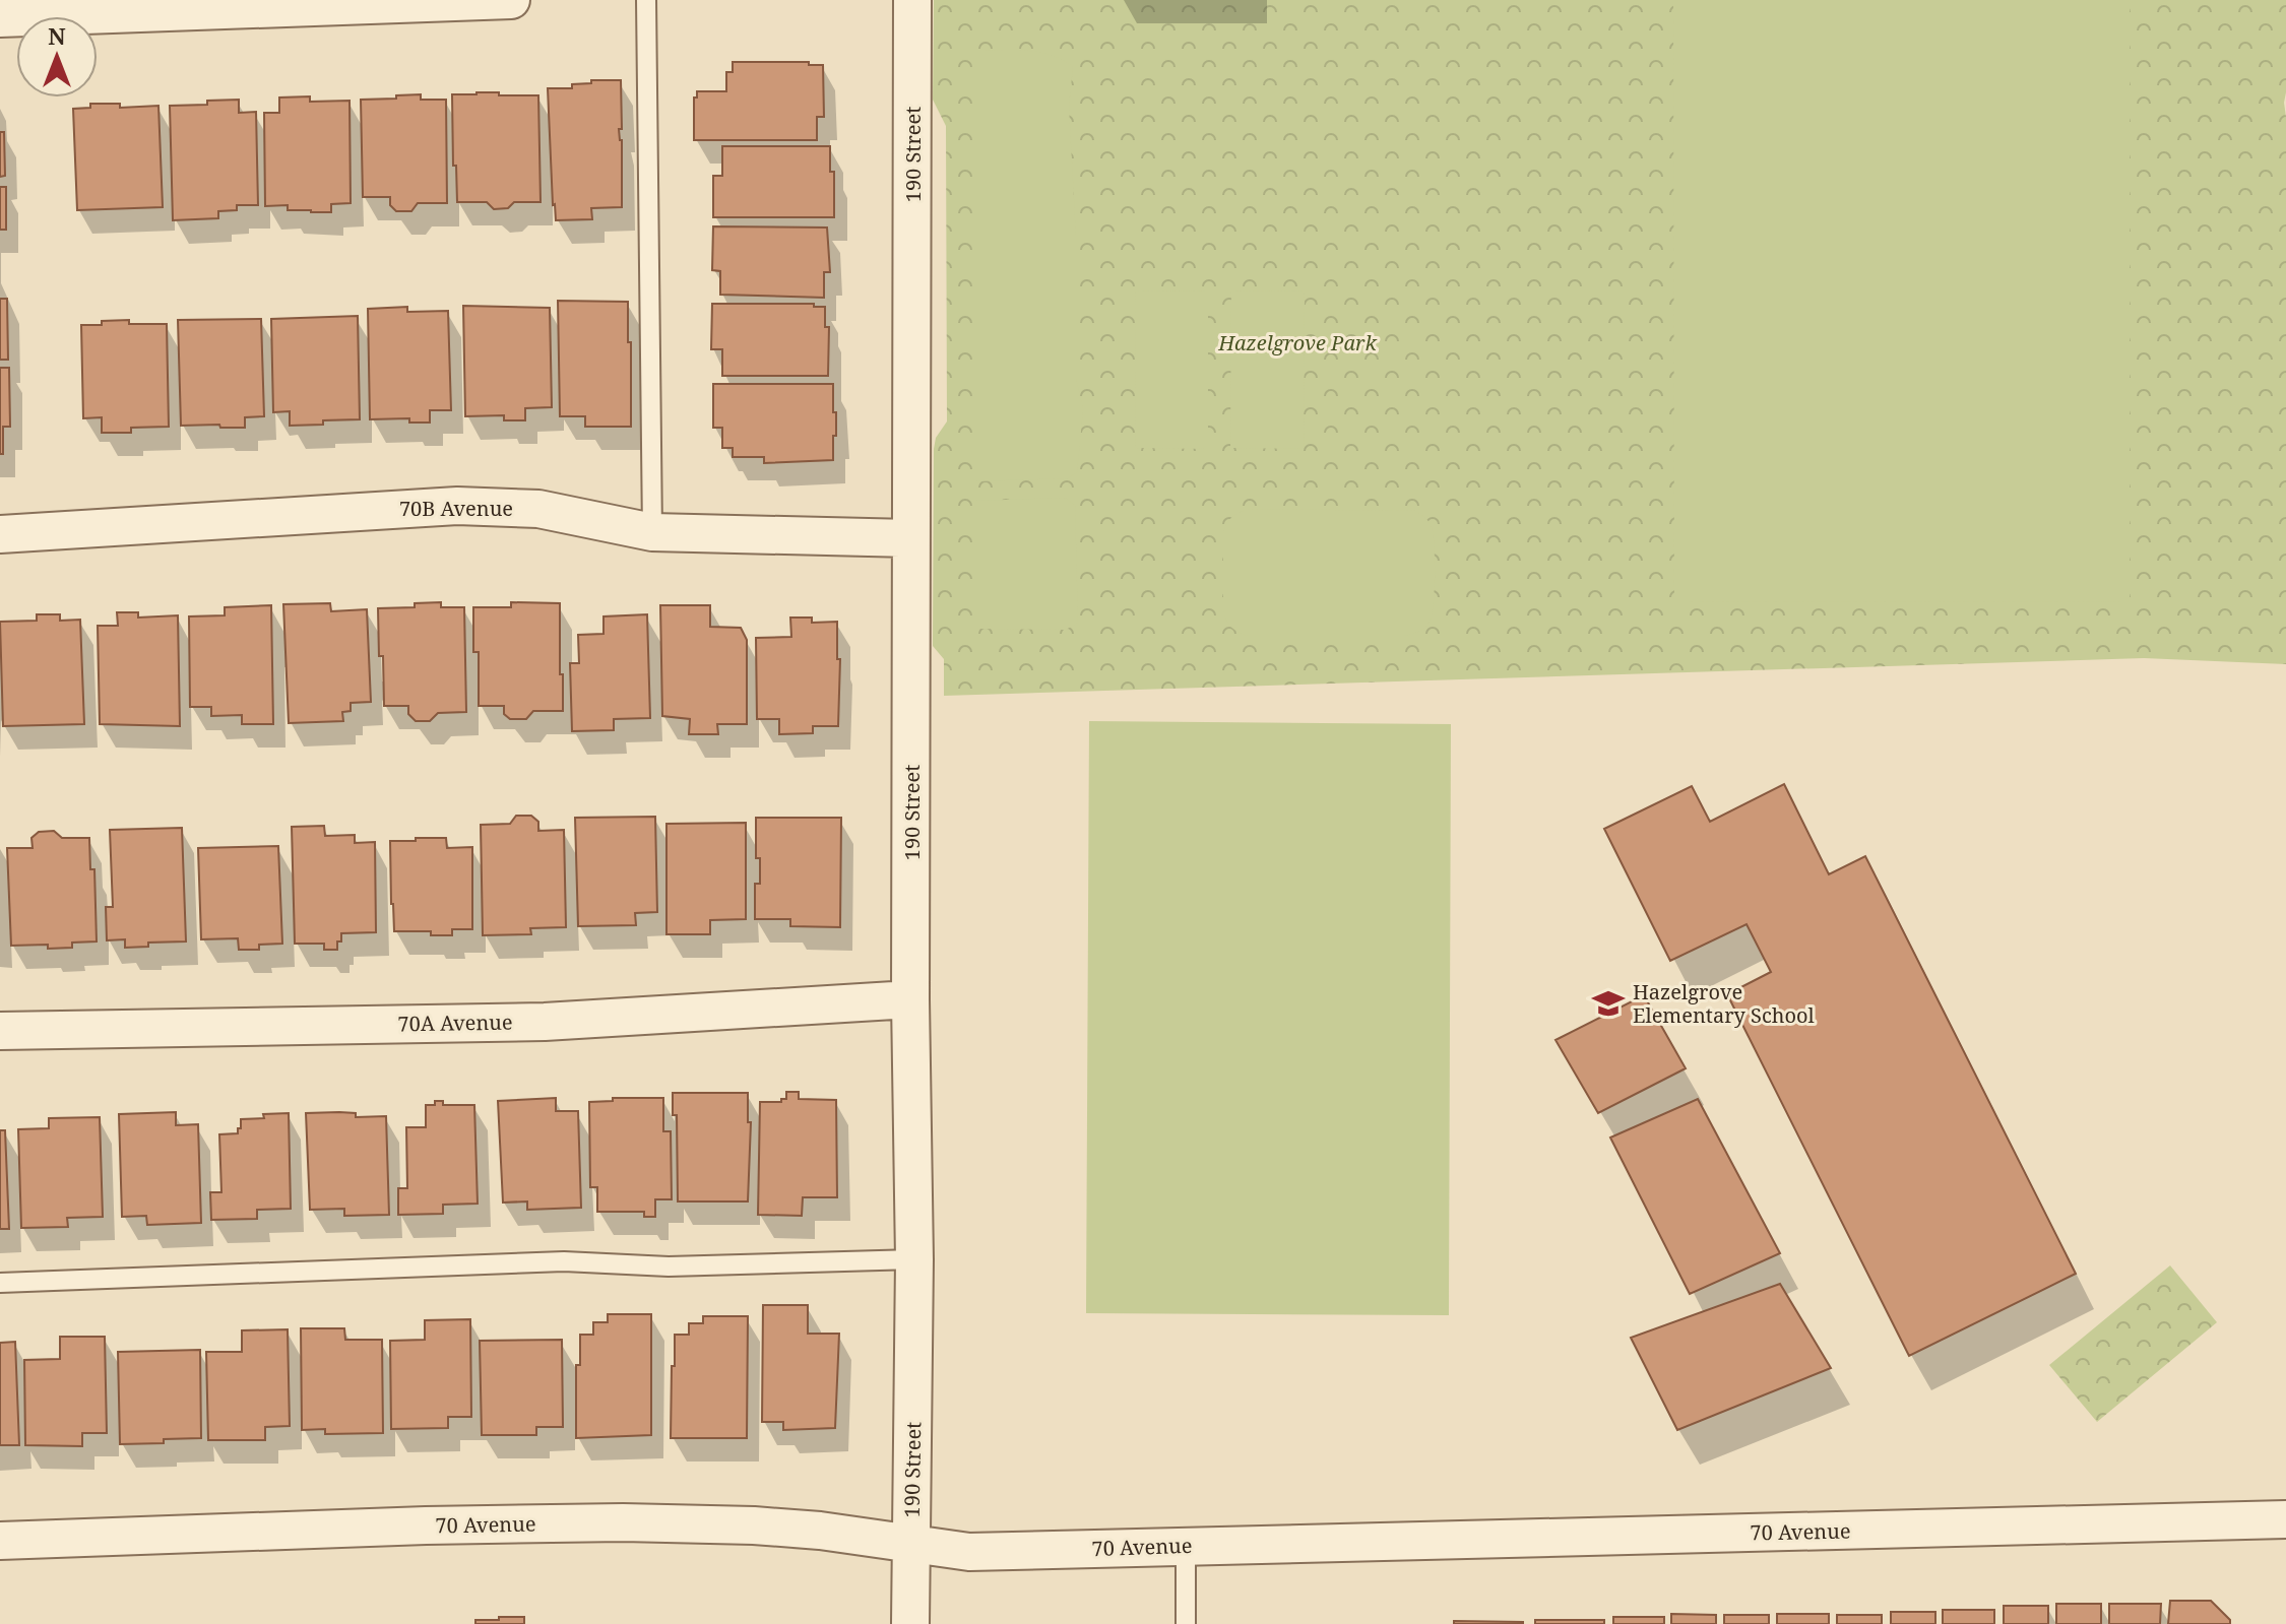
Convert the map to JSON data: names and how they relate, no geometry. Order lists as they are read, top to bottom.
{
  "streets": {
    "street": [
      "190 Street",
      "70B Avenue",
      "70A Avenue",
      "70 Avenue"
    ]
  },
  "crossings": [
    ["190 Street", "70B Avenue"],
    ["190 Street", "70A Avenue"],
    ["190 Street", "70 Avenue"]
  ],
  "parks": ["Hazelgrove Park"],
  "places": {
    "school or university": ["Hazelgrove Elementary School"]
  },
  "north": "top"
}
